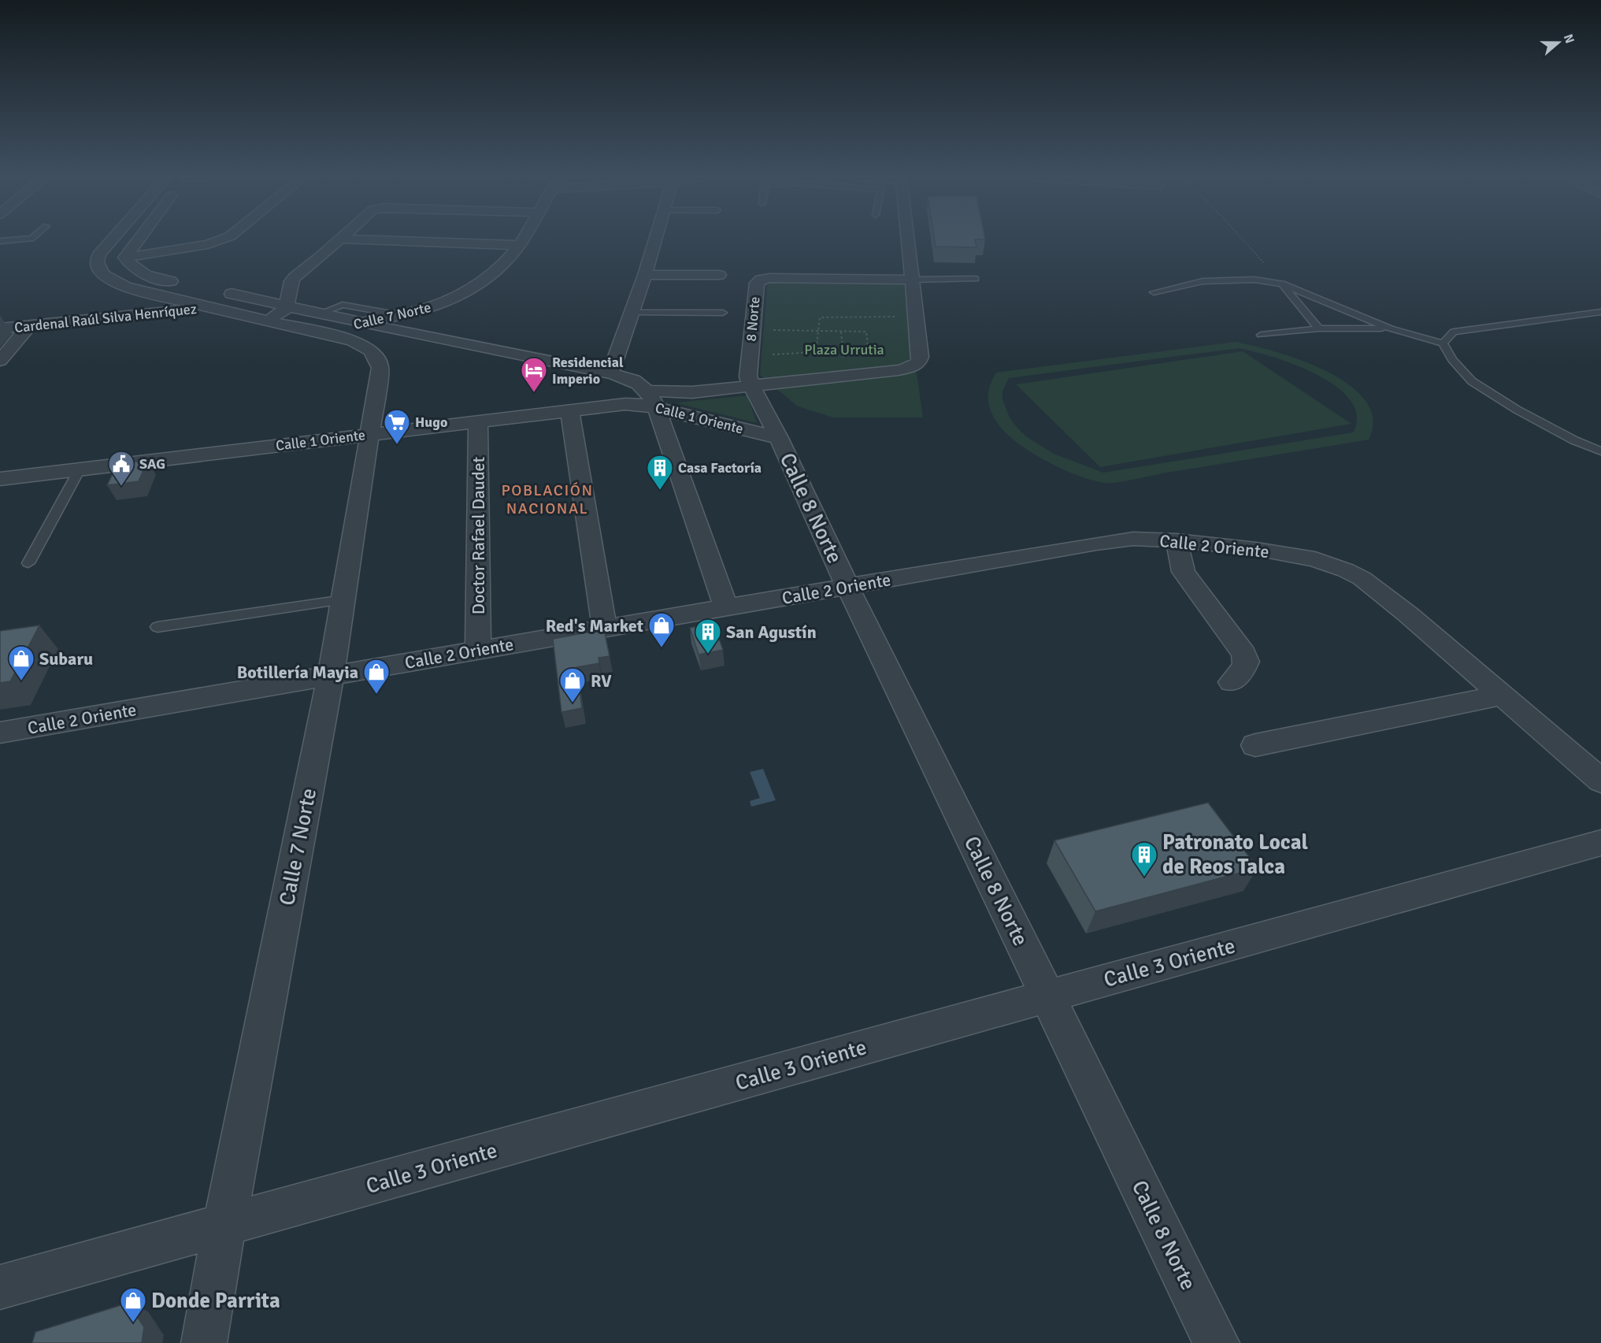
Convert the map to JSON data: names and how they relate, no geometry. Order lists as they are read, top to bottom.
{
  "streets": {
    "street": [
      "Calle 7 Norte",
      "Cardenal Raúl Silva Henríquez",
      "8 Norte",
      "Calle 1 Oriente",
      "Calle 8 Norte",
      "Doctor Rafael Daudet",
      "Calle 2 Oriente",
      "Calle 3 Oriente"
    ]
  },
  "crossings": [
    ["Calle 7 Norte", "Calle 1 Oriente"],
    ["Calle 7 Norte", "Calle 2 Oriente"],
    ["Calle 7 Norte", "Calle 3 Oriente"],
    ["8 Norte", "Calle 1 Oriente"],
    ["8 Norte", "Calle 8 Norte"],
    ["Calle 1 Oriente", "Calle 8 Norte"],
    ["Calle 1 Oriente", "Doctor Rafael Daudet"],
    ["Calle 8 Norte", "Calle 2 Oriente"],
    ["Calle 8 Norte", "Calle 3 Oriente"],
    ["Doctor Rafael Daudet", "Calle 2 Oriente"]
  ],
  "districts": ["POBLACIÓN NACIONAL"],
  "parks": ["Plaza Urrutia"],
  "places": {
    "hotel": ["Residencial Imperio"],
    "supermarket": ["Hugo"],
    "public building": ["SAG"],
    "building": ["Casa Factoría", "San Agustín", "Patronato Local de Reos Talca"],
    "shop": [
      "Red's Market",
      "Subaru",
      "Botillería Mayia",
      "RV",
      "Donde Parrita"
    ]
  },
  "north": "right"
}
